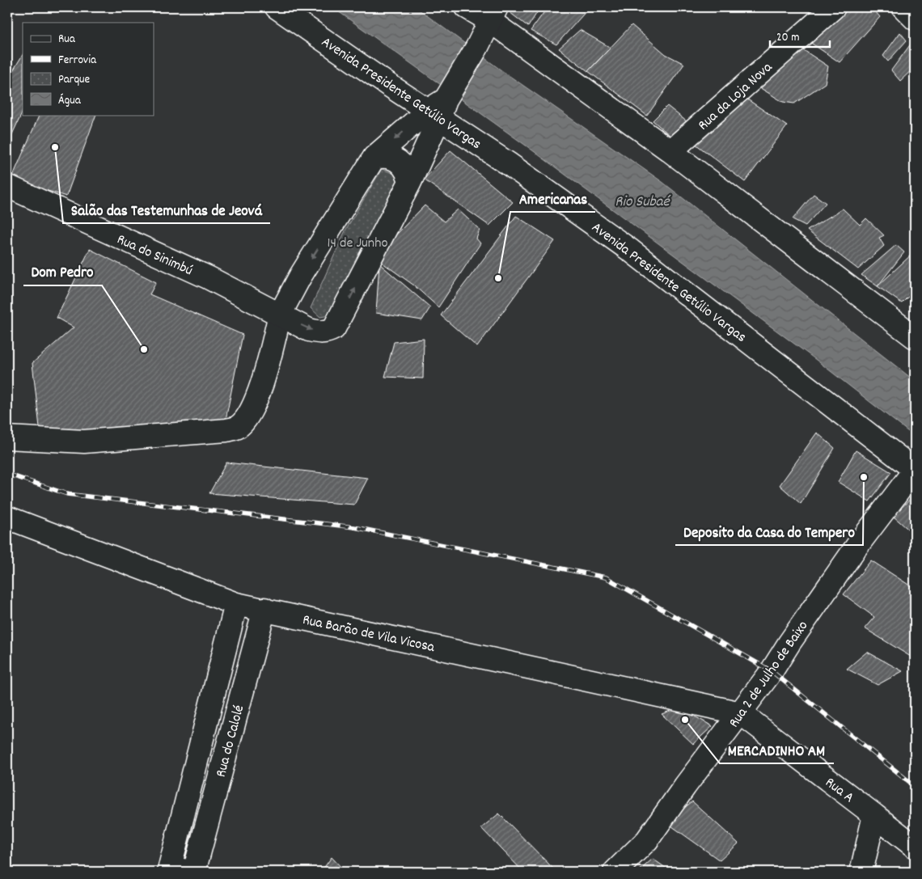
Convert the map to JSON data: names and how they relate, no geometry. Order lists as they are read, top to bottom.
{
  "streets": {
    "street": [
      "Avenida Presidente Getúlio Vargas",
      "Rua da Loja Nova",
      "Rua do Sinimbú",
      "Rua Barão de Vila Vicosa",
      "Rua 2 de Julho de Baixo",
      "Rua do Calolé",
      "Rua A"
    ]
  },
  "crossings": [
    ["Avenida Presidente Getúlio Vargas", "Rua do Sinimbú"],
    ["Avenida Presidente Getúlio Vargas", "Rua 2 de Julho de Baixo"],
    ["Rua Barão de Vila Vicosa", "Rua 2 de Julho de Baixo"],
    ["Rua Barão de Vila Vicosa", "Rua do Calolé"],
    ["Rua Barão de Vila Vicosa", "Rua A"],
    ["Rua 2 de Julho de Baixo", "Rua A"]
  ],
  "water": ["Rio Subaé"],
  "parks": ["14 de Junho"],
  "places": [
    "Salão das Testemunhas de Jeová",
    "Americanas",
    "Dom Pedro",
    "Deposito da Casa do Tempero",
    "MERCADINHO AM"
  ],
  "legend": [
    "Rua",
    "Ferrovia",
    "Parque",
    "Água"
  ],
  "scale_bar": "20 m"
}
